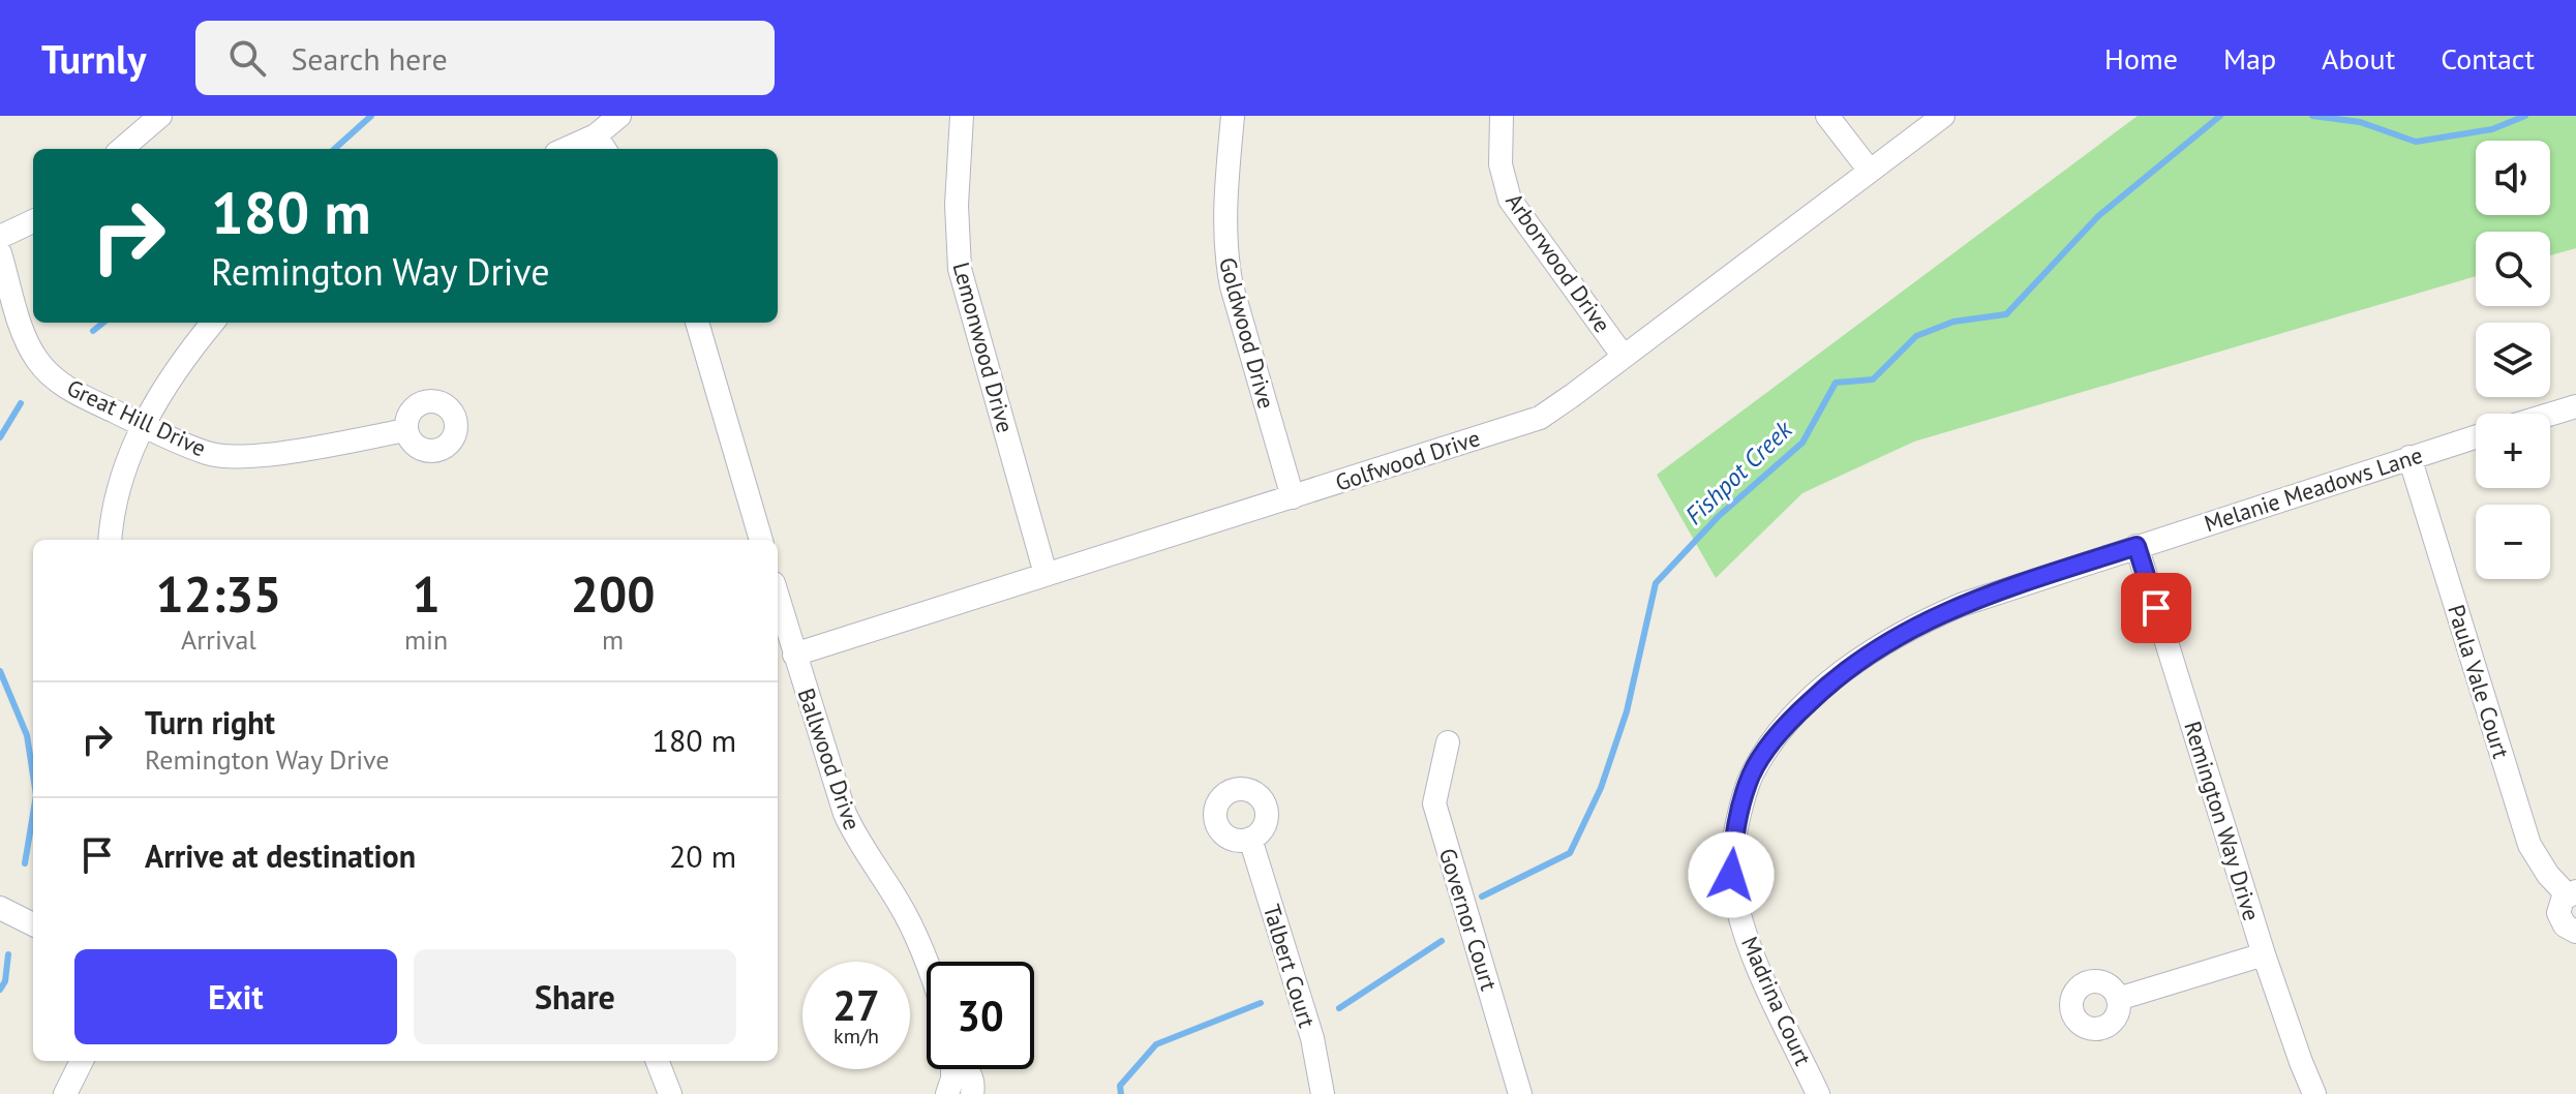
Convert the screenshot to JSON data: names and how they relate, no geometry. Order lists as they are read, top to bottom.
{
  "streets": {
    "street": [
      "Arborwood Drive",
      "Goldwood Drive",
      "Lemonwood Drive",
      "Great Hill Drive",
      "Golfwood Drive",
      "Melanie Meadows Lane",
      "Paula Vale Court",
      "Ballwood Drive",
      "Remington Way Drive",
      "Governor Court",
      "Talbert Court",
      "Madrina Court"
    ]
  },
  "crossings": [
    ["Arborwood Drive", "Golfwood Drive"],
    ["Goldwood Drive", "Golfwood Drive"],
    ["Lemonwood Drive", "Golfwood Drive"],
    ["Golfwood Drive", "Ballwood Drive"],
    ["Melanie Meadows Lane", "Paula Vale Court"],
    ["Melanie Meadows Lane", "Remington Way Drive"],
    ["Melanie Meadows Lane", "Madrina Court"],
    ["Remington Way Drive", "Madrina Court"]
  ],
  "water": ["Fishpot Creek"],
  "page": {
    "header": "Turnly",
    "search": "Search here",
    "nav": [
      "Home",
      "Map",
      "About",
      "Contact"
    ],
    "map_buttons": ["+", "−"],
    "turn": ["180 m", "Remington Way Drive"],
    "eta": [
      "12:35",
      "Arrival",
      "1",
      "min",
      "200",
      "m"
    ],
    "list": [
      {
        "name": "Turn right",
        "note": "Remington Way Drive",
        "value": "180 m"
      },
      {
        "name": "Arrive at destination",
        "value": "20 m"
      }
    ],
    "buttons": ["Exit", "Share"],
    "speed": "27 km/h",
    "limit": "30"
  }
}
